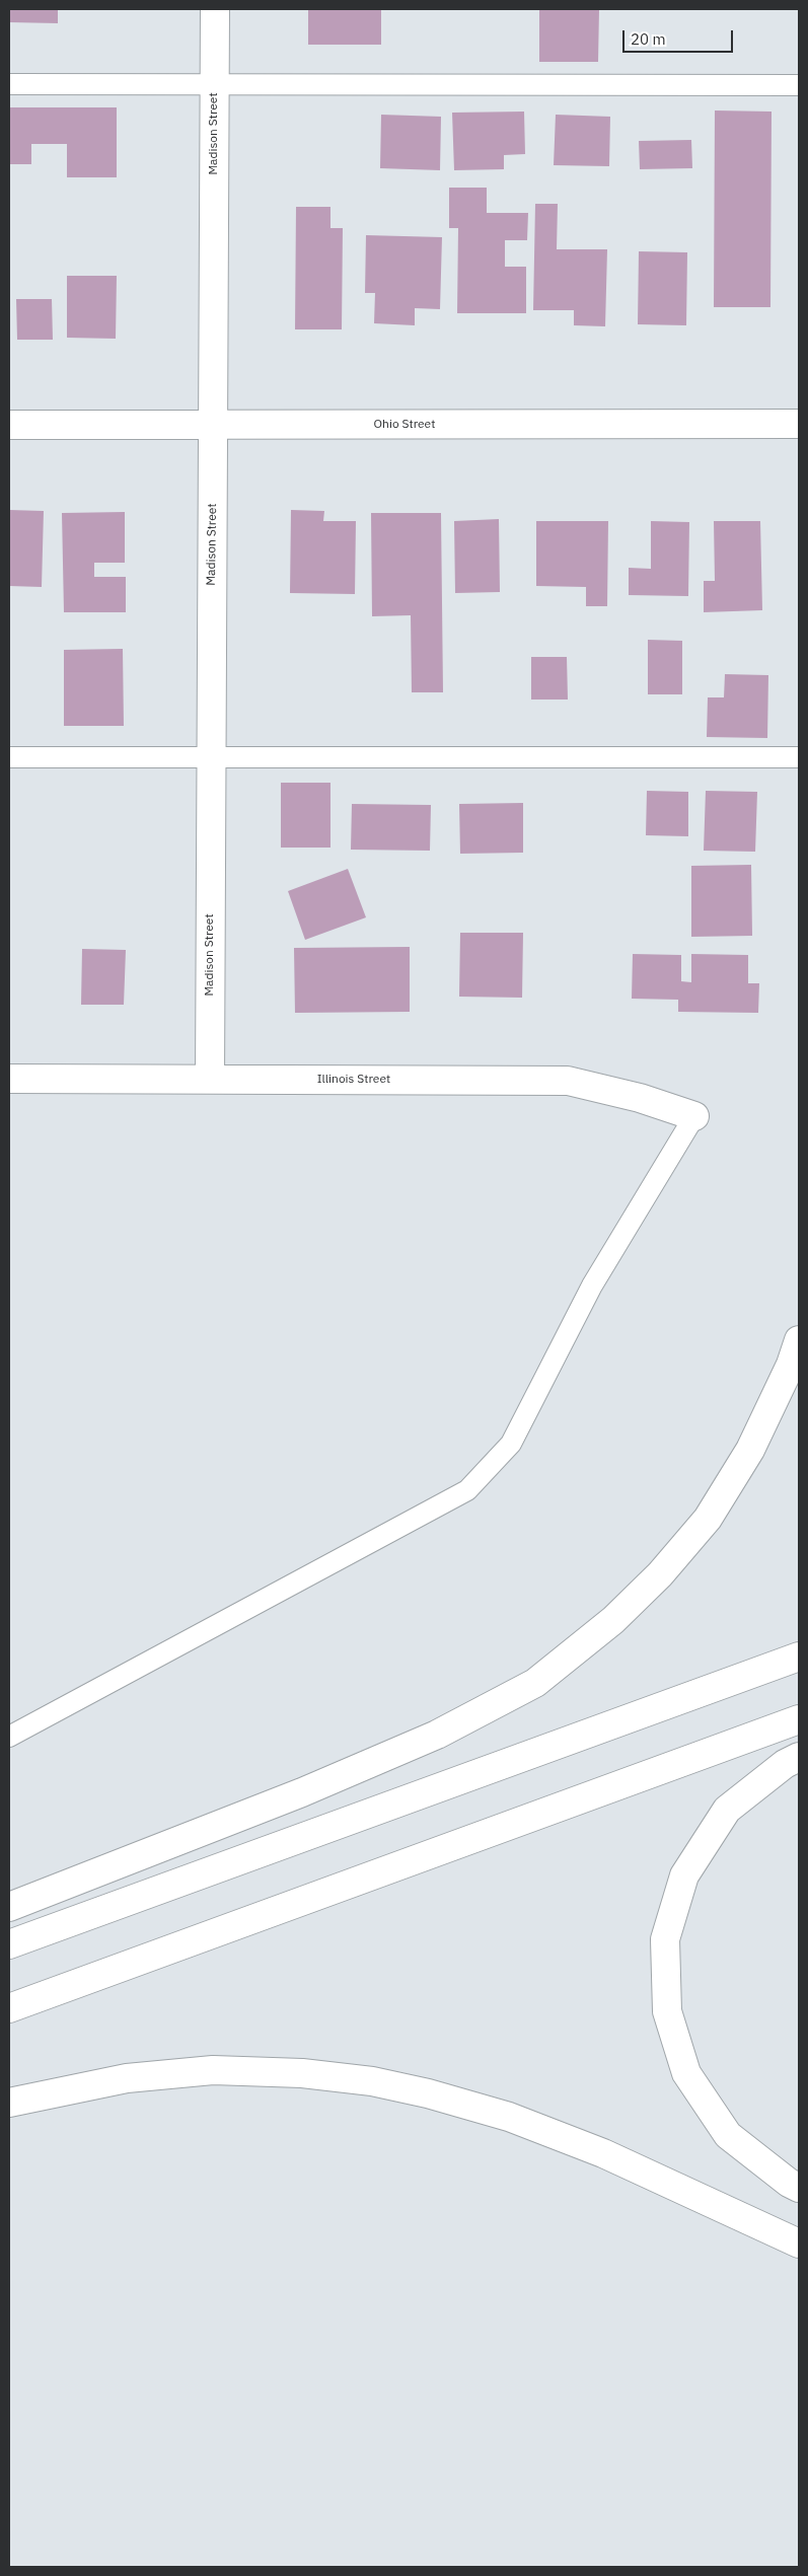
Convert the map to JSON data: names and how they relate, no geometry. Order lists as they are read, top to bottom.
{
  "streets": {
    "main road": ["Madison Street", "Ohio Street", "Illinois Street"]
  },
  "crossings": [
    ["Madison Street", "Ohio Street"],
    ["Madison Street", "Illinois Street"]
  ],
  "scale_bar": "20 m"
}
